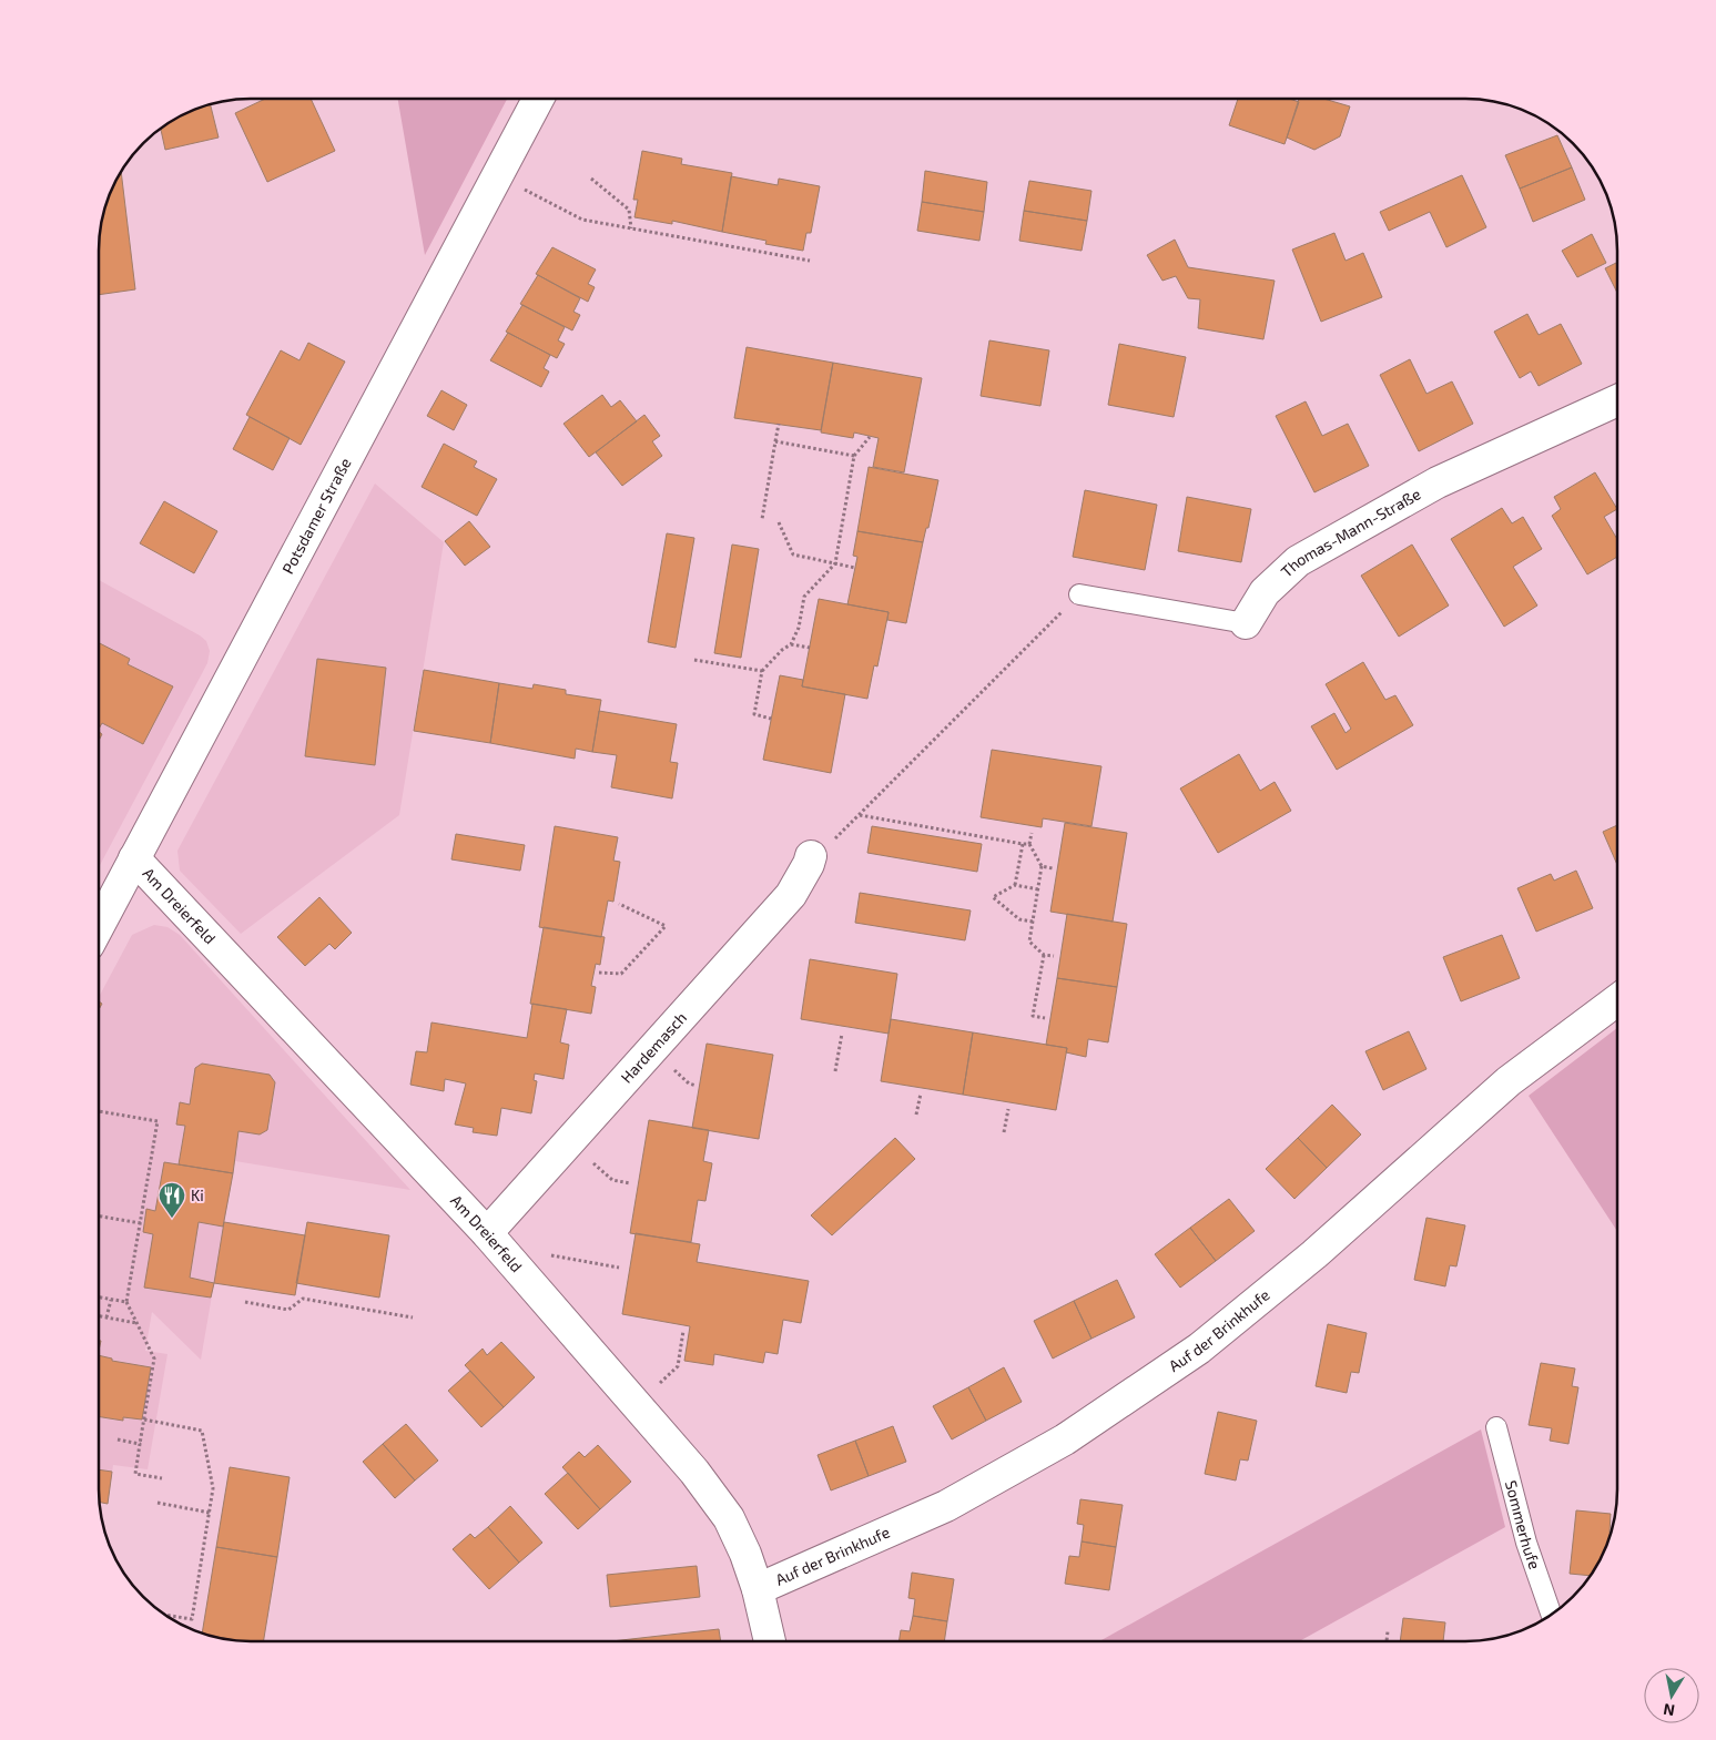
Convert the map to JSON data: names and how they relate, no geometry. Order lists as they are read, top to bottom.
{
  "streets": {
    "street": [
      "Potsdamer Straße",
      "Thomas-Mann-Straße",
      "Am Dreierfeld",
      "Hardemasch",
      "Auf der Brinkhufe"
    ],
    "lane": ["Sommerhufe"]
  },
  "crossings": [
    ["Potsdamer Straße", "Am Dreierfeld"],
    ["Am Dreierfeld", "Hardemasch"],
    ["Am Dreierfeld", "Auf der Brinkhufe"]
  ],
  "places": {
    "restaurant": ["Ki"]
  },
  "north": "bottom"
}
